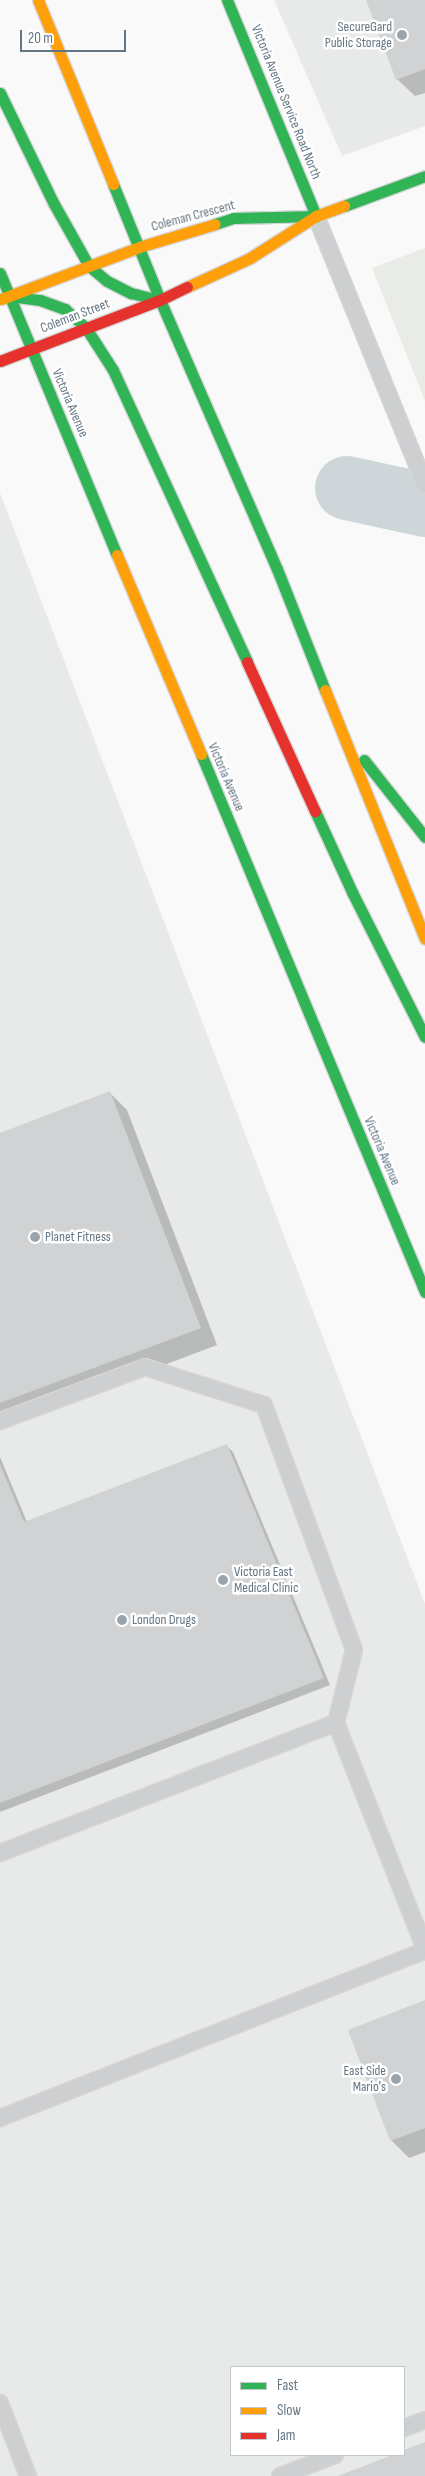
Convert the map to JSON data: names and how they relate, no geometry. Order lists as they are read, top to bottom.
{
  "streets": {
    "main road": [
      "Victoria Avenue Service Road North",
      "Coleman Crescent",
      "Coleman Street",
      "Victoria Avenue"
    ]
  },
  "crossings": [
    ["Victoria Avenue Service Road North", "Coleman Crescent"],
    ["Coleman Crescent", "Coleman Street"],
    ["Coleman Street", "Victoria Avenue"]
  ],
  "places": [
    "SecureGard Public Storage",
    "Planet Fitness",
    "Victoria East Medical Clinic",
    "London Drugs",
    "East Side Mario's"
  ],
  "legend": ["Fast", "Slow", "Jam"],
  "scale_bar": "20 m"
}
